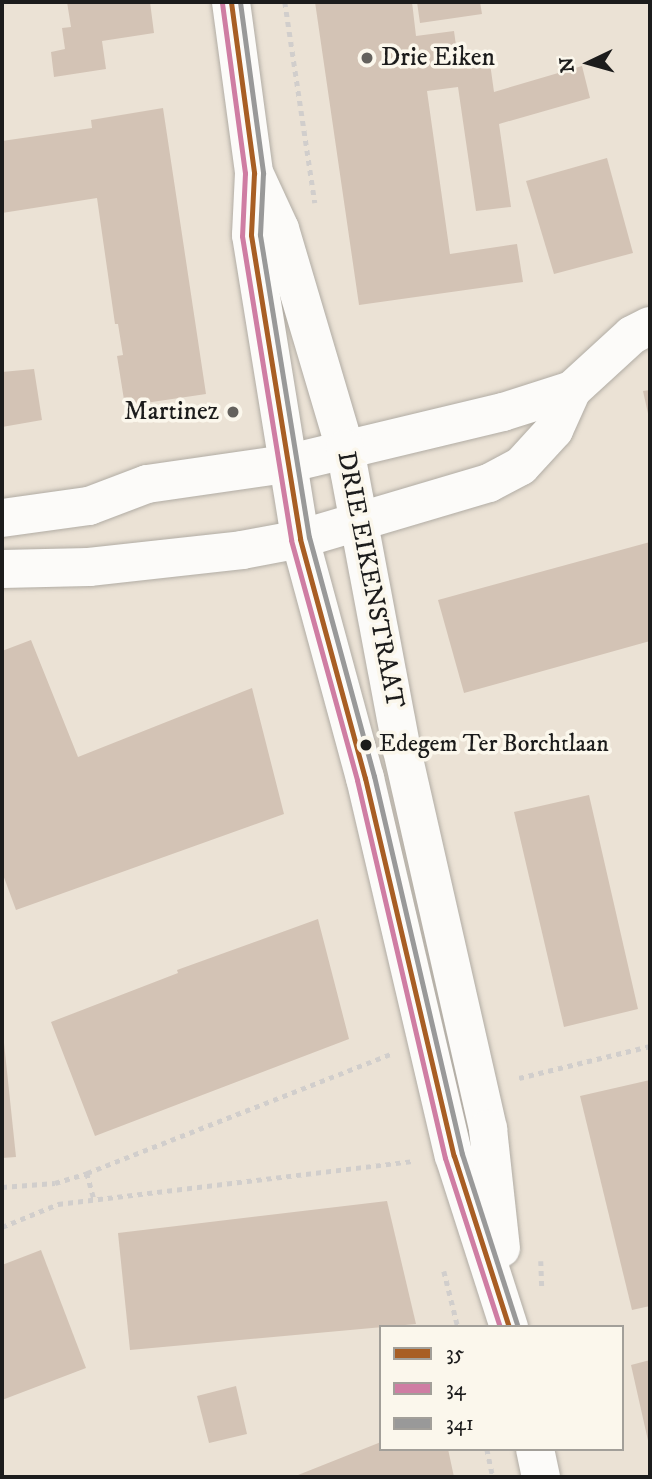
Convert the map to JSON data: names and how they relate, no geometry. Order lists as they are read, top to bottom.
{
  "streets": {
    "street": ["DRIE EIKENSTRAAT"]
  },
  "places": ["Drie Eiken", "Martinez", "Edegem Ter Borchtlaan"],
  "lines": ["transit line 35", "transit line 341", "transit line 34"],
  "legend": ["35", "34", "341"],
  "north": "left"
}
